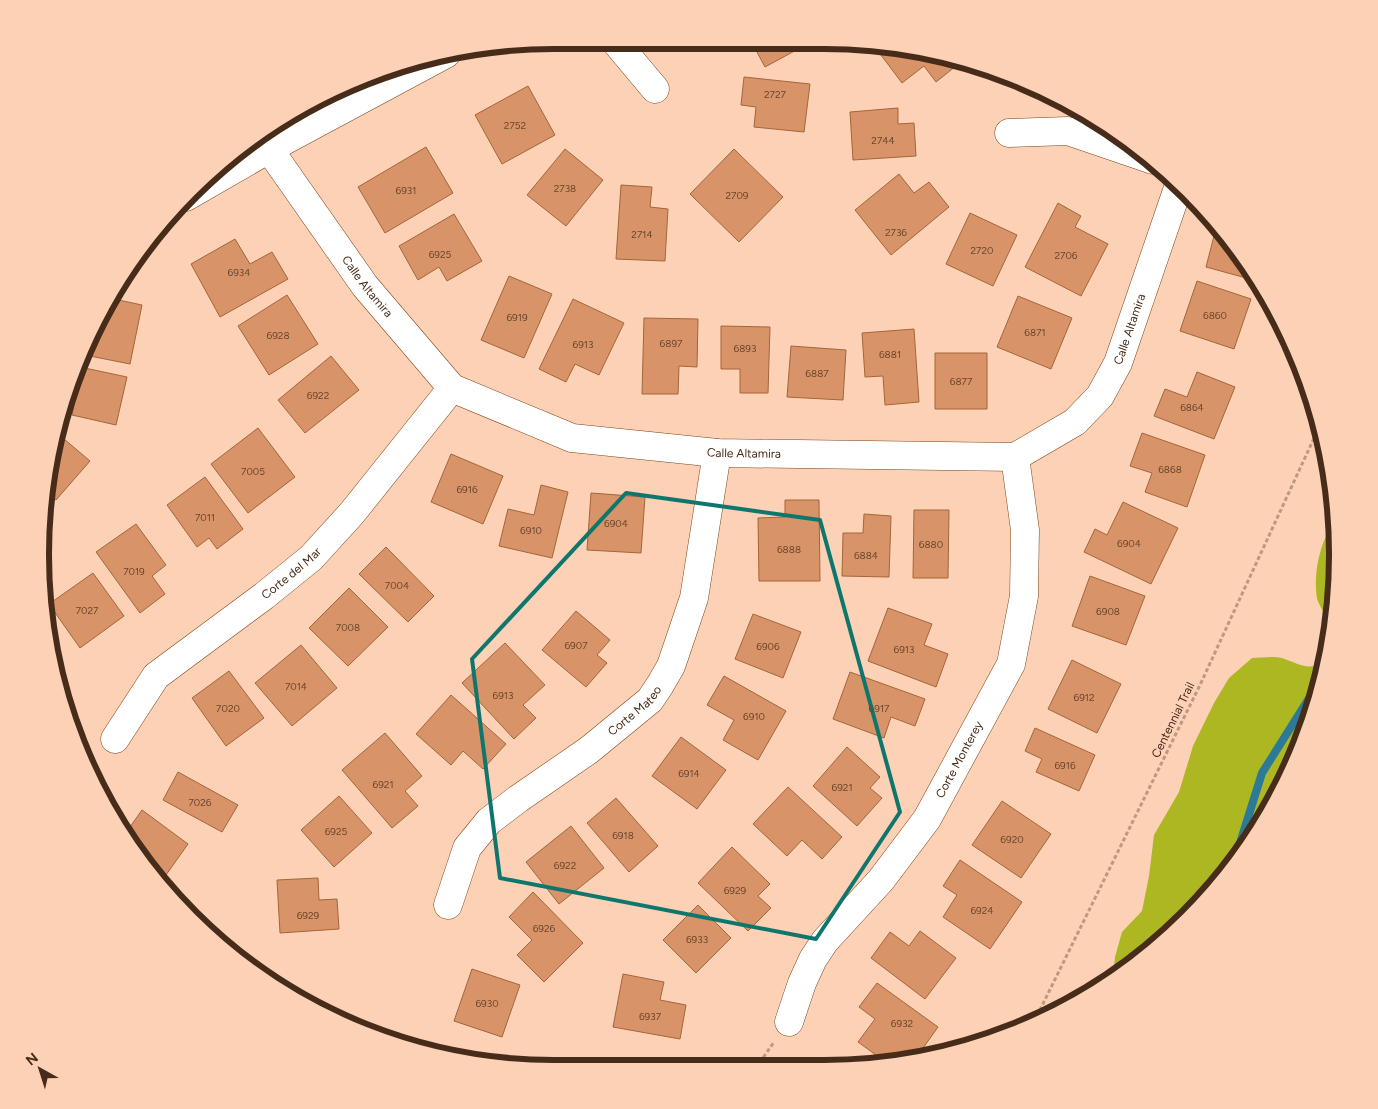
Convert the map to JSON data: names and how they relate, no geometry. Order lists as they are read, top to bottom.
{
  "streets": {
    "street": [
      "Calle Altamira",
      "Corte del Mar",
      "Corte Mateo",
      "Corte Monterey"
    ],
    "path": ["Centennial Trail"]
  },
  "crossings": [
    ["Calle Altamira", "Corte del Mar"],
    ["Calle Altamira", "Corte Mateo"],
    ["Calle Altamira", "Corte Monterey"]
  ],
  "house_numbers": [
    "2727",
    "2752",
    "2744",
    "2738",
    "6931",
    "2709",
    "2736",
    "2714",
    "2720",
    "6925",
    "2706",
    "6934",
    "6860",
    "6919",
    "6871",
    "6928",
    "6897",
    "6913",
    "6893",
    "6881",
    "6887",
    "6877",
    "6922",
    "6864",
    "6868",
    "7005",
    "6916",
    "7011",
    "6904",
    "6910",
    "6904",
    "6880",
    "6888",
    "6884",
    "7019",
    "7004",
    "7027",
    "6908",
    "7008",
    "6907",
    "6906",
    "6913",
    "7014",
    "6913",
    "6912",
    "7020",
    "6917",
    "6910",
    "6916",
    "6914",
    "6921",
    "6921",
    "7026",
    "6925",
    "6918",
    "6920",
    "6922",
    "6929",
    "6924",
    "6929",
    "6926",
    "6933",
    "6930",
    "6937",
    "6932"
  ],
  "north": "top left"
}
